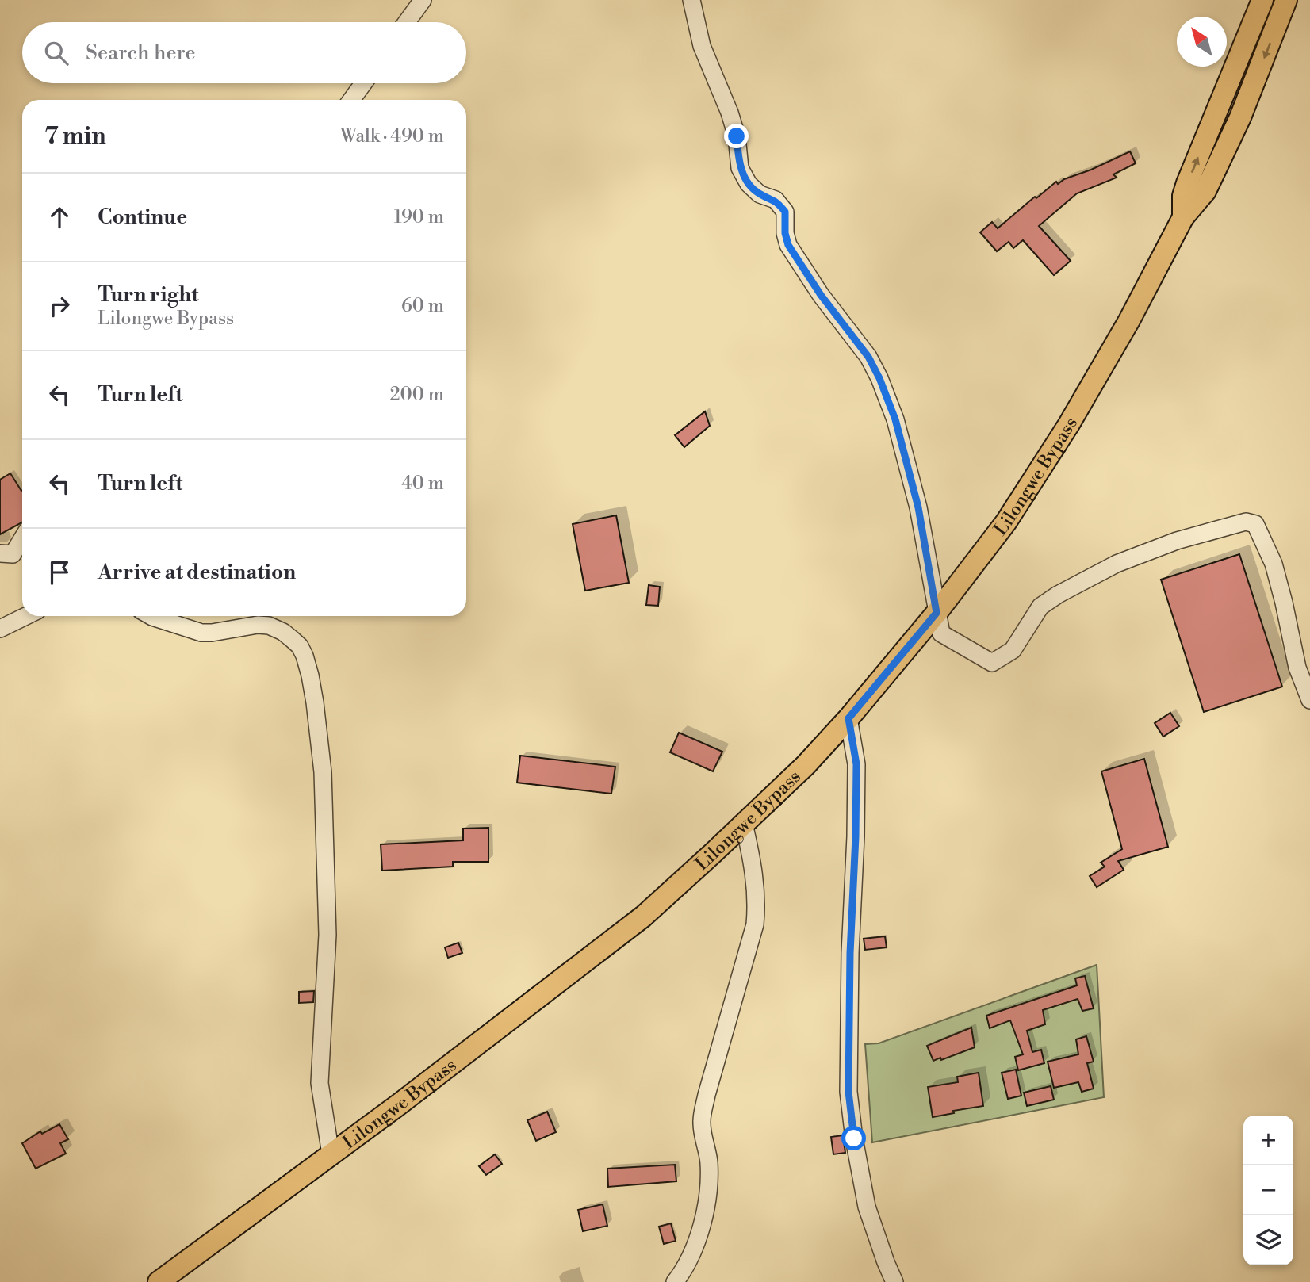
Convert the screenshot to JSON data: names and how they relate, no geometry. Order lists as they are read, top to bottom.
{
  "streets": {
    "main road": ["Lilongwe Bypass"]
  },
  "north": "top left",
  "page": {
    "search": "Search here",
    "heading": ["7 min", "Walk · 490 m"],
    "list": [
      ["Continue", "190 m"],
      ["Turn right", "Lilongwe Bypass", "60 m"],
      ["Turn left", "200 m"],
      ["Turn left", "40 m"],
      "Arrive at destination"
    ],
    "map_buttons": ["+", "−"]
  }
}
